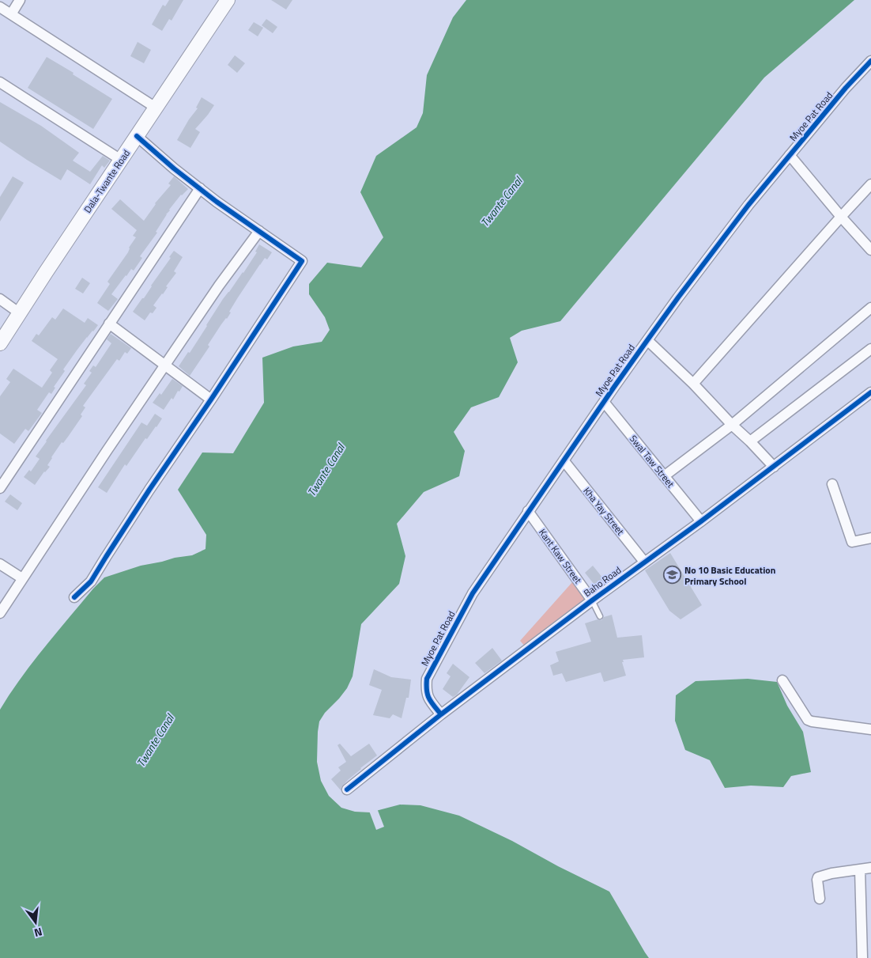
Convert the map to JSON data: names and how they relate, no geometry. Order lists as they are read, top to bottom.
{
  "streets": {
    "main road": ["Dala-Twante Road"],
    "street": [
      "Myoe Pat Road",
      "Swal Taw Street",
      "Kha Yay Street",
      "Kant Kaw Street",
      "Baho Road"
    ]
  },
  "crossings": [
    ["Myoe Pat Road", "Swal Taw Street"],
    ["Myoe Pat Road", "Kha Yay Street"],
    ["Myoe Pat Road", "Kant Kaw Street"],
    ["Myoe Pat Road", "Baho Road"],
    ["Swal Taw Street", "Baho Road"],
    ["Kha Yay Street", "Baho Road"],
    ["Kant Kaw Street", "Baho Road"]
  ],
  "water": ["Twante Canal"],
  "places": {
    "school or university": ["No 10 Basic Education Primary School"]
  },
  "north": "bottom"
}
